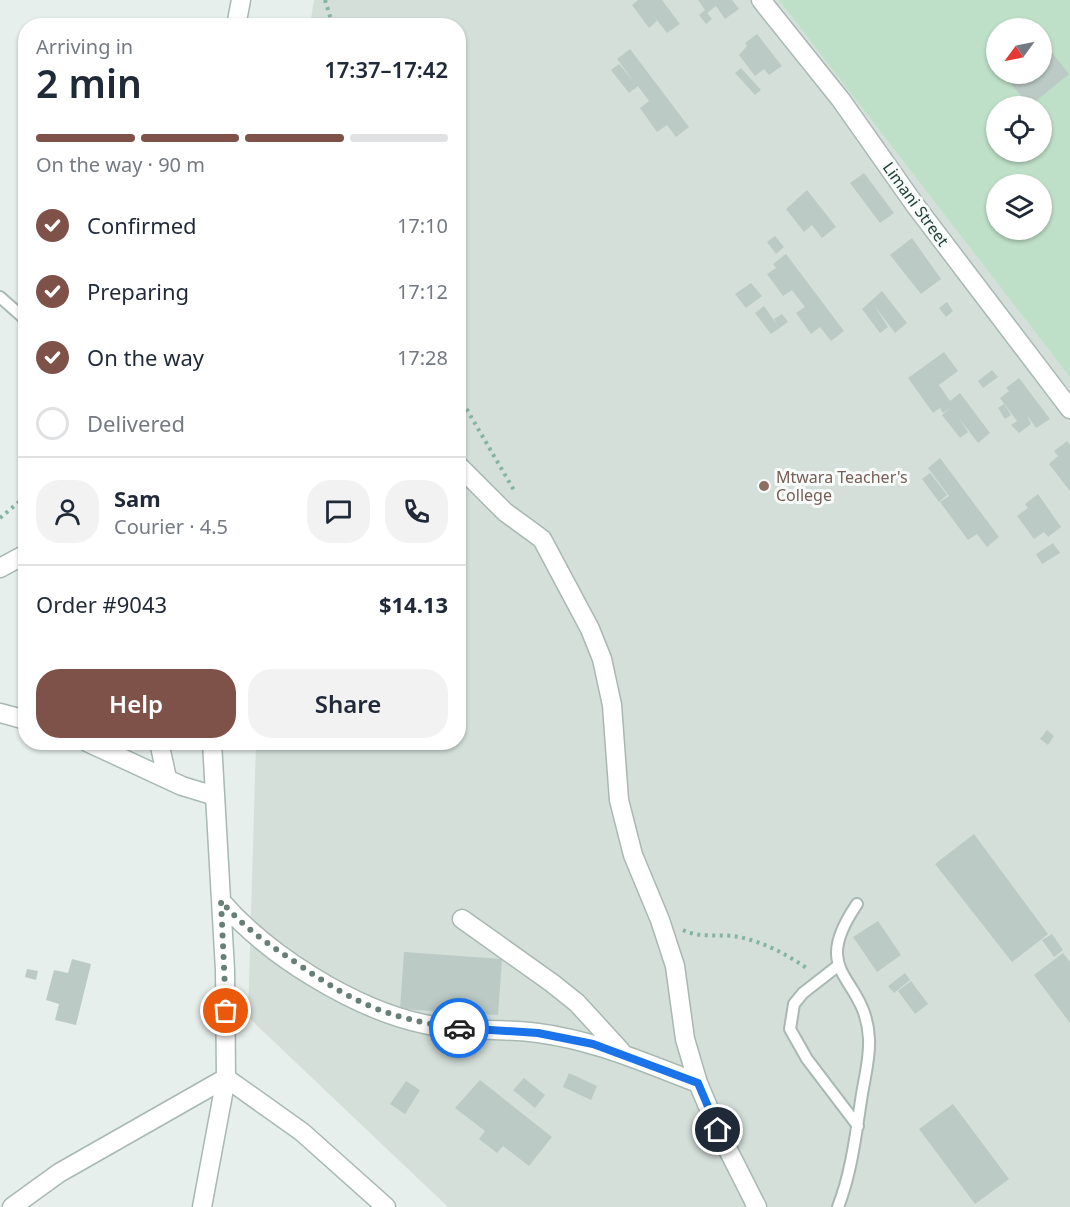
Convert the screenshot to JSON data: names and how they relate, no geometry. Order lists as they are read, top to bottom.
{
  "streets": {
    "street": ["Limani Street"]
  },
  "places": ["Mtwara Teacher's College"],
  "north": "bottom left",
  "page": {
    "heading": ["2 min", "Arriving in", "17:37–17:42"],
    "panel": [
      "Sam",
      "Courier · 4.5",
      "Order #9043",
      "$14.13"
    ],
    "bar": "On the way · 90 m",
    "list": [
      ["Confirmed", "17:10"],
      ["Preparing", "17:12"],
      ["On the way", "17:28"],
      "Delivered"
    ],
    "buttons": ["Help", "Share"]
  }
}
